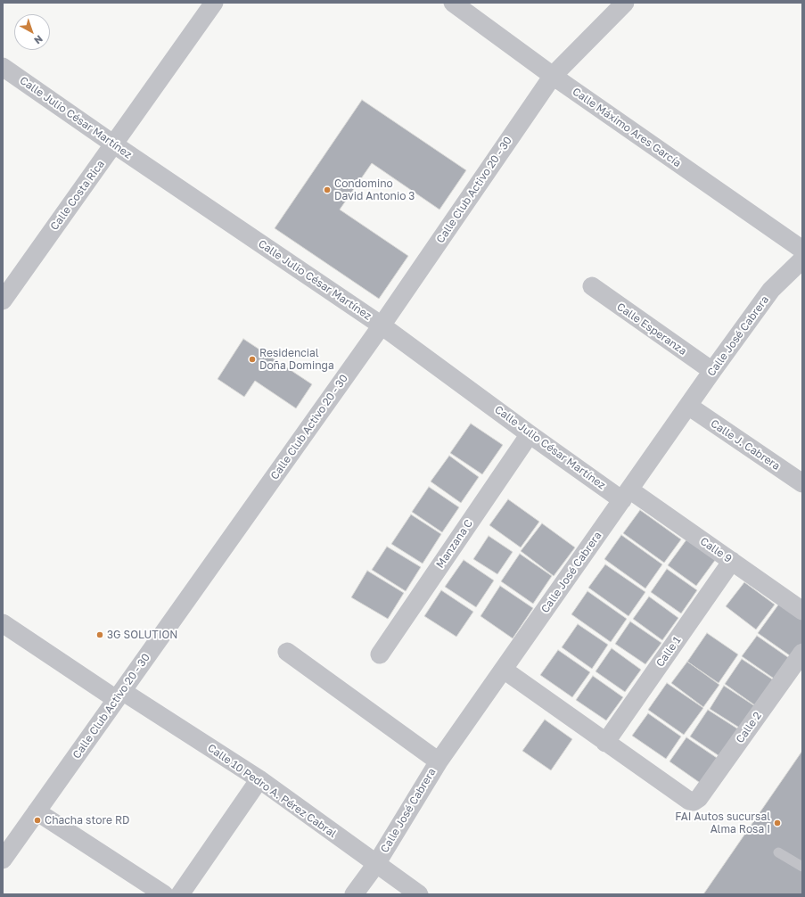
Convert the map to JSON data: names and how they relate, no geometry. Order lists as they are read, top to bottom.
{
  "streets": {
    "street": [
      "Calle Julio César Martínez",
      "Calle Máximo Ares García",
      "Calle Club Activo 20 - 30",
      "Calle Costa Rica",
      "Calle Esperanza",
      "Calle José Cabrera",
      "Calle J. Cabrera",
      "Manzana C",
      "Calle 9",
      "Calle 1",
      "Calle 2",
      "Calle 10 Pedro A. Pérez Cabral"
    ]
  },
  "crossings": [
    ["Calle Julio César Martínez", "Calle Club Activo 20 - 30"],
    ["Calle Julio César Martínez", "Calle Costa Rica"],
    ["Calle Julio César Martínez", "Calle José Cabrera"],
    ["Calle Julio César Martínez", "Manzana C"],
    ["Calle Julio César Martínez", "Calle 9"],
    ["Calle Máximo Ares García", "Calle Club Activo 20 - 30"],
    ["Calle Club Activo 20 - 30", "Calle 10 Pedro A. Pérez Cabral"],
    ["Calle Esperanza", "Calle José Cabrera"],
    ["Calle José Cabrera", "Calle J. Cabrera"],
    ["Calle José Cabrera", "Calle 9"],
    ["Calle José Cabrera", "Calle 10 Pedro A. Pérez Cabral"],
    ["Calle 9", "Calle 1"],
    ["Calle 1", "Calle 2"]
  ],
  "places": [
    "Condomino David Antonio 3",
    "Residencial Doña Dominga",
    "3G SOLUTION",
    "Chacha store RD",
    "FAI Autos sucursal Alma Rosa I"
  ],
  "north": "bottom right"
}
